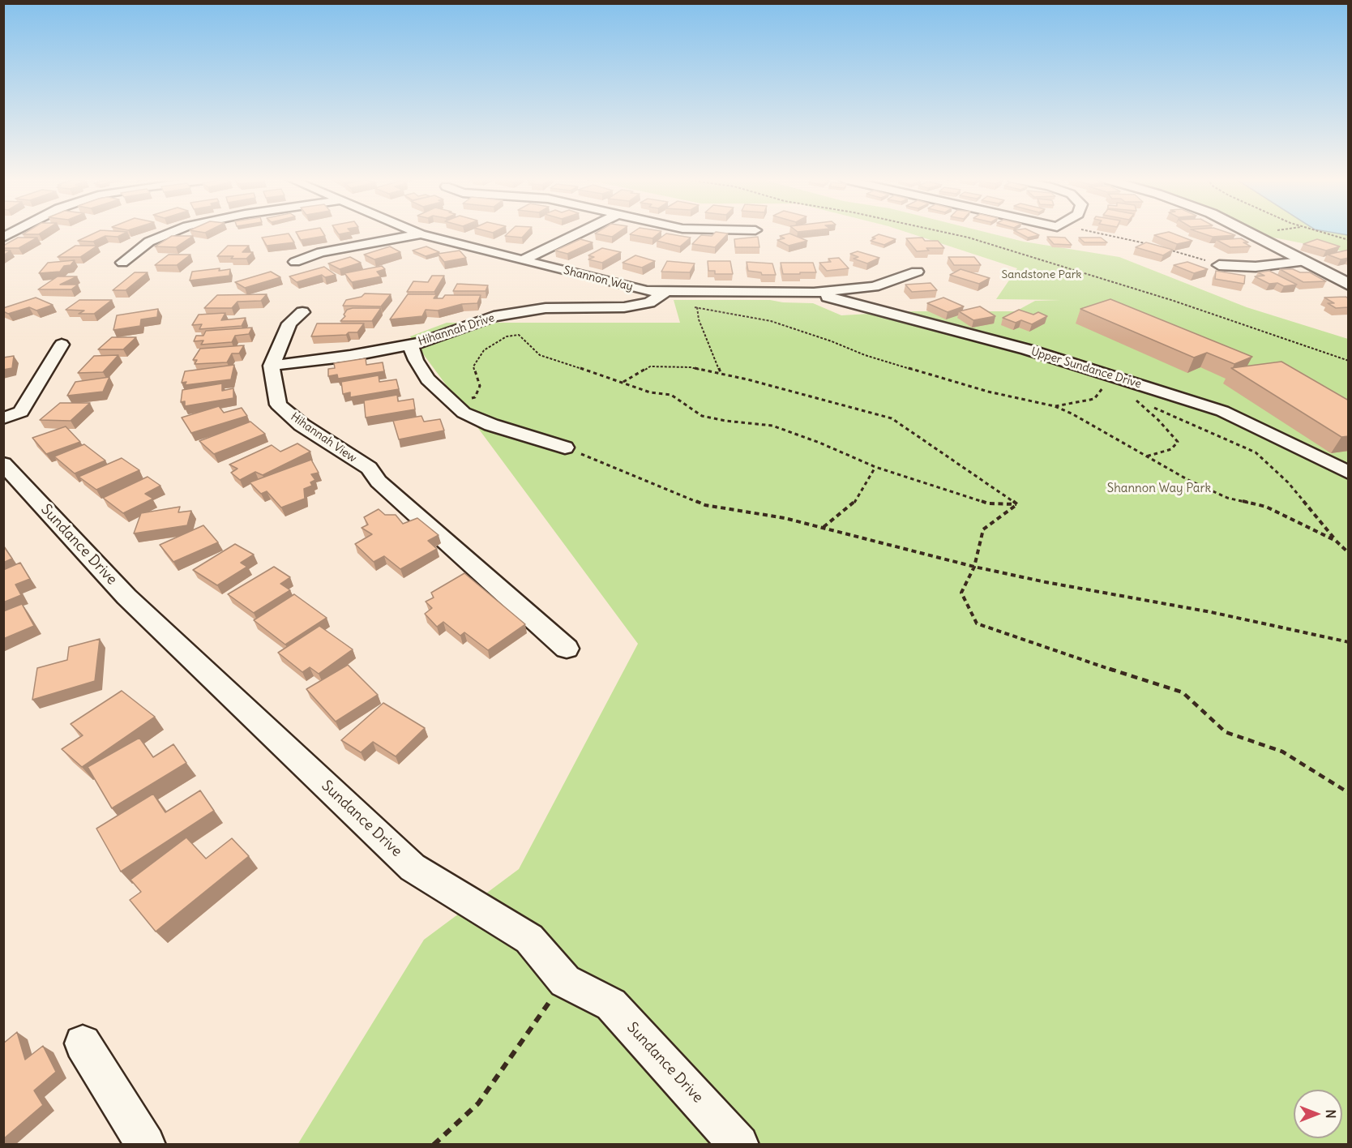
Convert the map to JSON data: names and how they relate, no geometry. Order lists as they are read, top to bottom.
{
  "streets": {
    "street": [
      "Shannon Way",
      "Hihannah Drive",
      "Upper Sundance Drive",
      "Hihannah View",
      "Sundance Drive"
    ]
  },
  "crossings": [
    ["Shannon Way", "Hihannah Drive"],
    ["Shannon Way", "Upper Sundance Drive"],
    ["Hihannah Drive", "Hihannah View"]
  ],
  "parks": ["Sandstone Park", "Shannon Way Park"],
  "north": "right"
}
